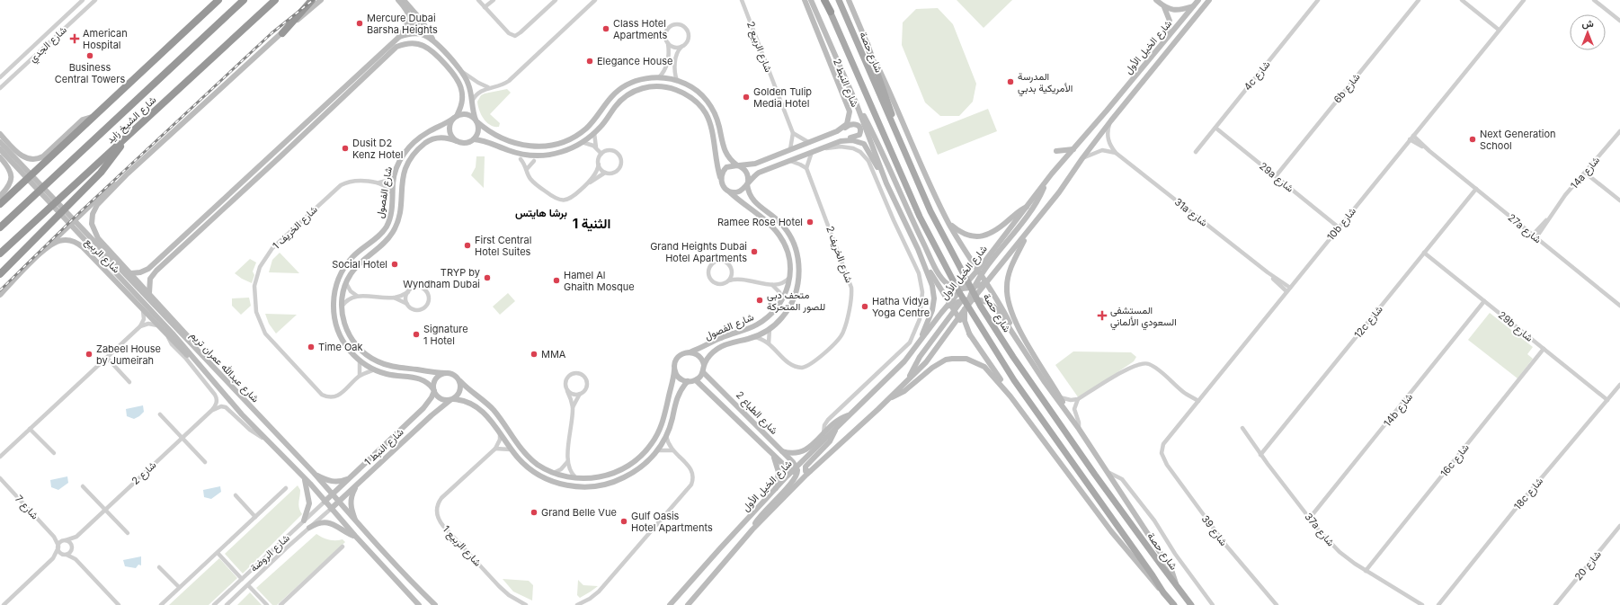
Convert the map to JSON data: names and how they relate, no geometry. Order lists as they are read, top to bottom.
{
  "streets": {
    "highway": ["شارع الشيخ زايد"],
    "main road": [
      "شارع الخيل الأول",
      "شارع حصة",
      "شارع النبط 2",
      "شارع الفصول",
      "شارع الربيع",
      "شارع عبدالله عمران تريم",
      "شارع الطباع 2",
      "شارع النبط 1"
    ],
    "street": [
      "شارع الجدي",
      "شارع الربيع 2",
      "4c شارع",
      "6b شارع",
      "14a شارع",
      "29a شارع",
      "31a شارع",
      "10b شارع",
      "شارع الخريف 1",
      "27a شارع",
      "شارع الخريف 2",
      "12c شارع",
      "29b شارع",
      "14b شارع",
      "16c شارع",
      "شارع 2",
      "18c شارع",
      "شارع 7",
      "37a شارع",
      "شارع 39",
      "شارع الربيع 1",
      "شارع الروضة",
      "شارع 20"
    ]
  },
  "crossings": [
    ["شارع الخيل الأول", "31a شارع"],
    ["شارع الخيل الأول", "شارع الطباع 2"],
    ["4c شارع", "29a شارع"],
    ["شارع النبط 2", "شارع الفصول"],
    ["6b شارع", "29a شارع"],
    ["14a شارع", "27a شارع"],
    ["29a شارع", "10b شارع"],
    ["شارع الفصول", "شارع الخريف 1"],
    ["شارع الفصول", "شارع الخريف 2"],
    ["شارع الفصول", "شارع الطباع 2"],
    ["شارع الفصول", "شارع النبط 1"],
    ["31a شارع", "10b شارع"],
    ["10b شارع", "27a شارع"],
    ["10b شارع", "شارع 39"],
    ["27a شارع", "12c شارع"],
    ["شارع الربيع", "شارع عبدالله عمران تريم"],
    ["شارع الربيع", "شارع 2"],
    ["12c شارع", "29b شارع"],
    ["12c شارع", "37a شارع"],
    ["29b شارع", "14b شارع"],
    ["29b شارع", "16c شارع"],
    ["29b شارع", "18c شارع"],
    ["شارع عبدالله عمران تريم", "شارع النبط 1"],
    ["شارع عبدالله عمران تريم", "شارع الروضة"],
    ["14b شارع", "37a شارع"],
    ["شارع النبط 1", "شارع الروضة"],
    ["16c شارع", "37a شارع"],
    ["شارع 2", "شارع 7"]
  ],
  "districts": ["برشا هايتس", "الثنية 1"],
  "places": {
    "other": [
      "Mercure Dubai Barsha Heights",
      "Class Hotel Apartments",
      "Business Central Towers",
      "Elegance House",
      "المدرسة الأمريكية بدبي",
      "Golden Tulip Media Hotel",
      "Next Generation School",
      "Dusit D2 Kenz Hotel",
      "Ramee Rose Hotel",
      "First Central Hotel Suites",
      "Grand Heights Dubai Hotel Apartments",
      "Social Hotel",
      "TRYP by Wyndham Dubai",
      "Hamel Al Ghaith Mosque",
      "متحف دبي للصور المتحركة",
      "Hatha Vidya Yoga Centre",
      "Signature 1 Hotel",
      "Time Oak",
      "Zabeel House by Jumeirah",
      "MMA",
      "Grand Belle Vue",
      "Gulf Oasis Hotel Apartments"
    ],
    "health": ["American Hospital", "المستشفى السعودي الألماني"]
  },
  "north": "top"
}
